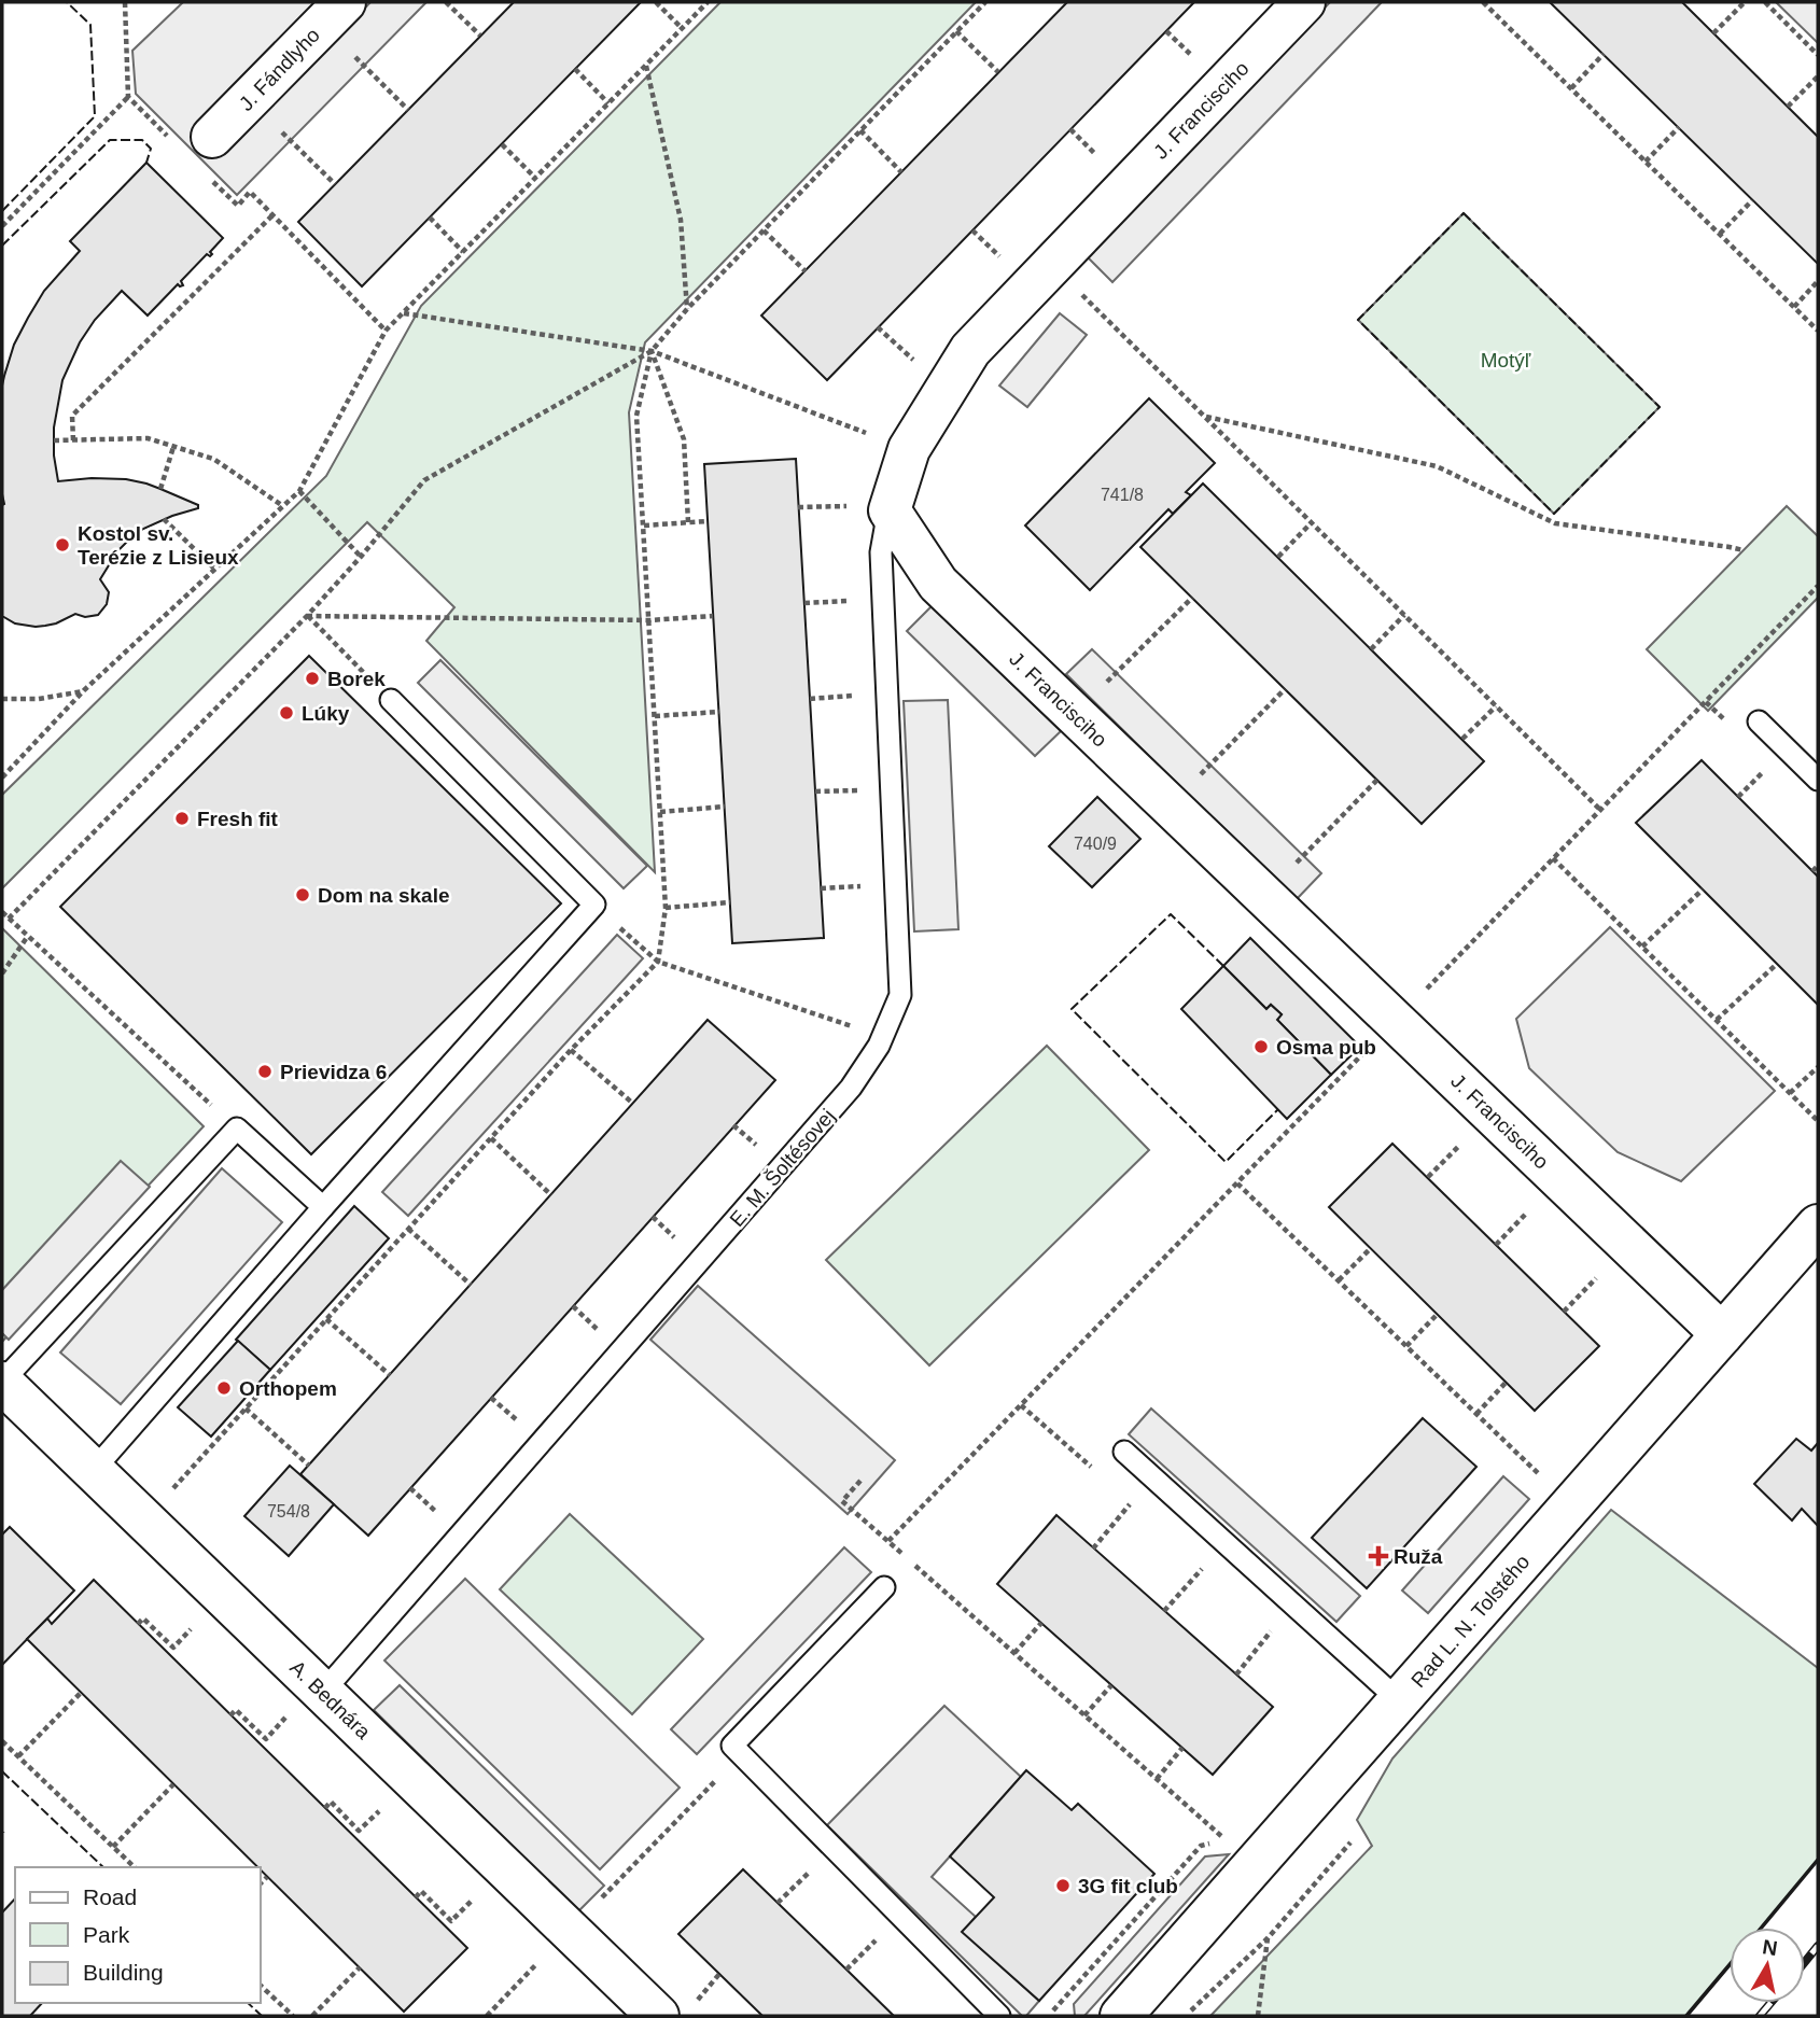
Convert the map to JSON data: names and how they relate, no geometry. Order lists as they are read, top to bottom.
{
  "streets": {
    "street": [
      "J. Fándlyho",
      "J. Francisciho",
      "Rad L. N. Tolstého",
      "A. Bednára"
    ],
    "lane": ["E. M. Šoltésovej"]
  },
  "crossings": [
    ["J. Francisciho", "E. M. Šoltésovej"],
    ["J. Francisciho", "Rad L. N. Tolstého"],
    ["E. M. Šoltésovej", "A. Bednára"]
  ],
  "parks": ["Motýľ"],
  "places": {
    "other": [
      "Kostol sv. Terézie z Lisieux",
      "Borek",
      "Lúky",
      "Fresh fit",
      "Dom na skale",
      "Osma pub",
      "Prievidza 6",
      "Orthopem",
      "3G fit club"
    ],
    "health": ["Ruža"]
  },
  "house_numbers": ["741/8", "740/9", "754/8"],
  "legend": ["Road", "Park", "Building"],
  "north": "top"
}
